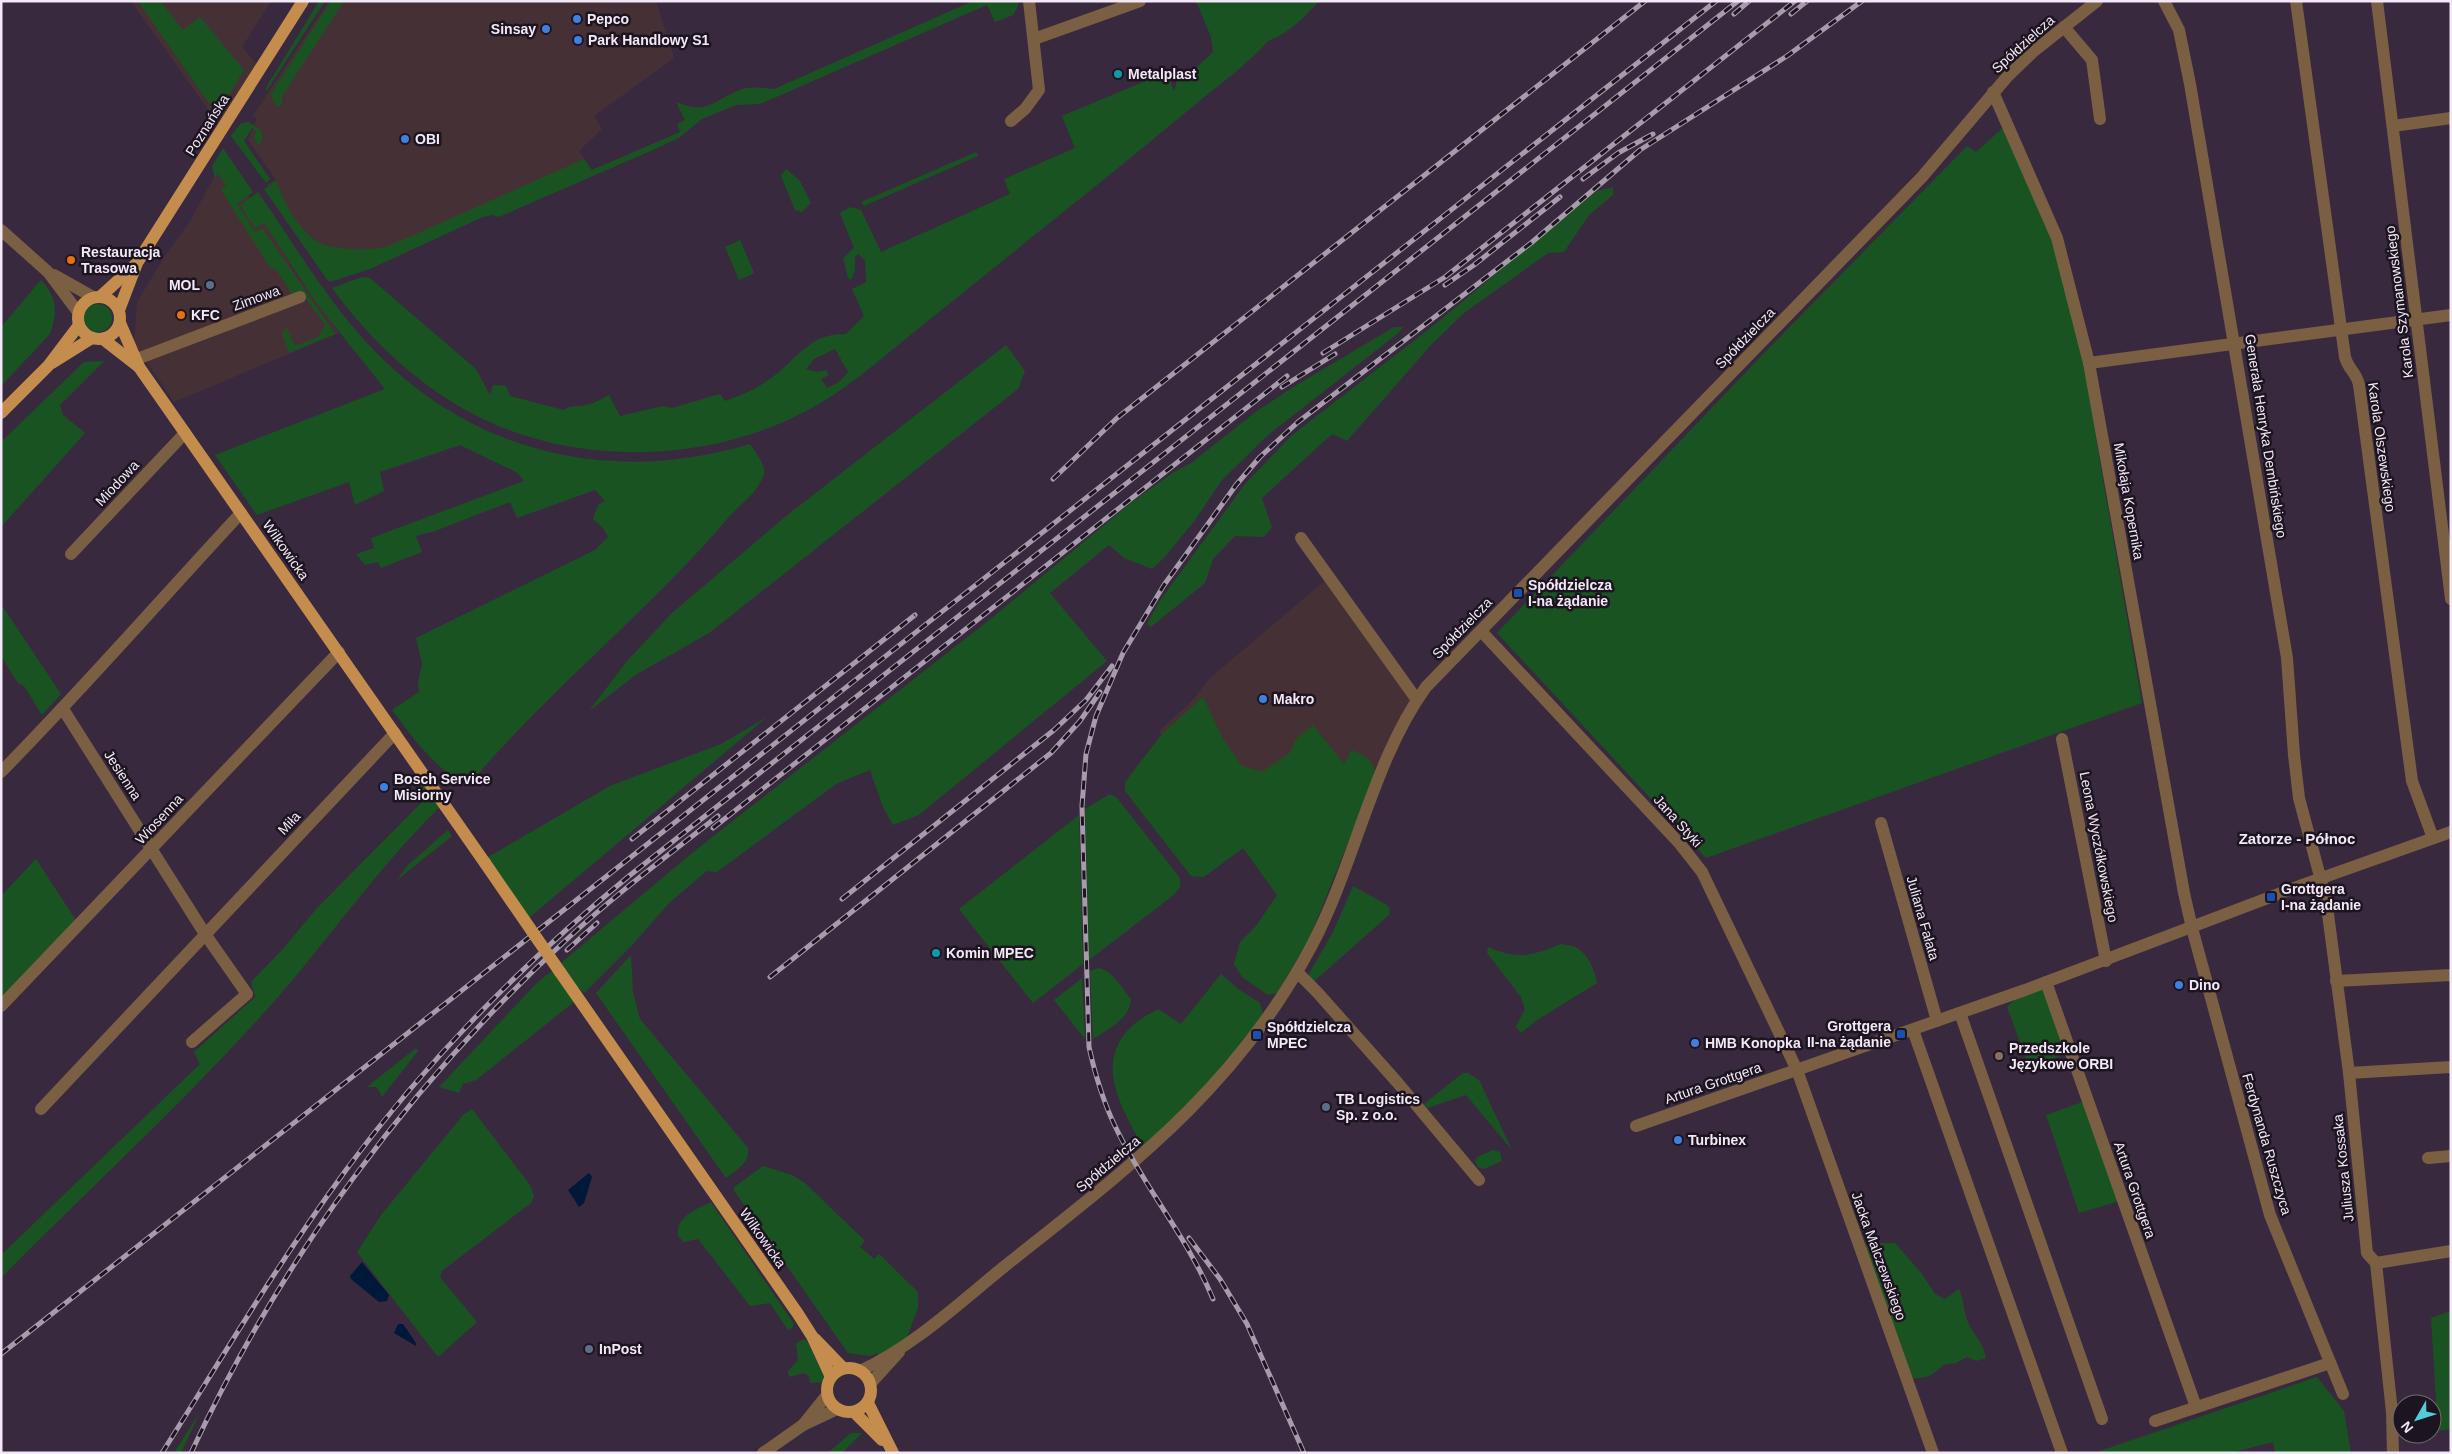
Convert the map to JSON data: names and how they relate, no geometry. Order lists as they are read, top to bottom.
{
  "streets": {
    "main road": ["Poznańska", "Wilkowicka"],
    "street": [
      "Spółdzielcza",
      "Zimowa",
      "Karola Szymanowskiego",
      "Generała Henryka Dembińskiego",
      "Karola Olszewskiego",
      "Miodowa",
      "Mikołaja Kopernika",
      "Jesienna",
      "Wiosenna",
      "Jana Styki",
      "Miła",
      "Leona Wyczółkowskiego",
      "Juliana Fałata",
      "Artura Grottgera",
      "Ferdynanda Ruszczyca",
      "Juliusza Kossaka",
      "Jacka Malczewskiego"
    ]
  },
  "crossings": [
    ["Spółdzielcza", "Mikołaja Kopernika"],
    ["Spółdzielcza", "Wilkowicka"],
    ["Spółdzielcza", "Jana Styki"],
    ["Poznańska", "Wilkowicka"],
    ["Zimowa", "Wilkowicka"],
    ["Generała Henryka Dembińskiego", "Artura Grottgera"],
    ["Generała Henryka Dembińskiego", "Juliusza Kossaka"],
    ["Karola Olszewskiego", "Artura Grottgera"],
    ["Miodowa", "Wilkowicka"],
    ["Mikołaja Kopernika", "Artura Grottgera"],
    ["Mikołaja Kopernika", "Ferdynanda Ruszczyca"],
    ["Wilkowicka", "Wiosenna"],
    ["Wilkowicka", "Miła"],
    ["Jesienna", "Wiosenna"],
    ["Jesienna", "Miła"],
    ["Jana Styki", "Artura Grottgera"],
    ["Jana Styki", "Jacka Malczewskiego"],
    ["Leona Wyczółkowskiego", "Artura Grottgera"],
    ["Juliana Fałata", "Artura Grottgera"],
    ["Artura Grottgera", "Ferdynanda Ruszczyca"],
    ["Artura Grottgera", "Juliusza Kossaka"],
    ["Artura Grottgera", "Jacka Malczewskiego"]
  ],
  "districts": ["Zatorze - Północ"],
  "places": {
    "other": [
      "Pepco",
      "Sinsay",
      "Park Handlowy S1",
      "Metalplast",
      "OBI",
      "Restauracja Trasowa",
      "MOL",
      "KFC",
      "Makro",
      "Bosch Service Misiorny",
      "Komin MPEC",
      "Dino",
      "HMB Konopka",
      "Przedszkole Językowe ORBI",
      "TB Logistics Sp. z o.o.",
      "Turbinex",
      "InPost"
    ],
    "transit": [
      "Spółdzielcza I-na żądanie",
      "Grottgera I-na żądanie",
      "Grottgera II-na żądanie",
      "Spółdzielcza MPEC"
    ]
  },
  "north": "bottom left"
}
